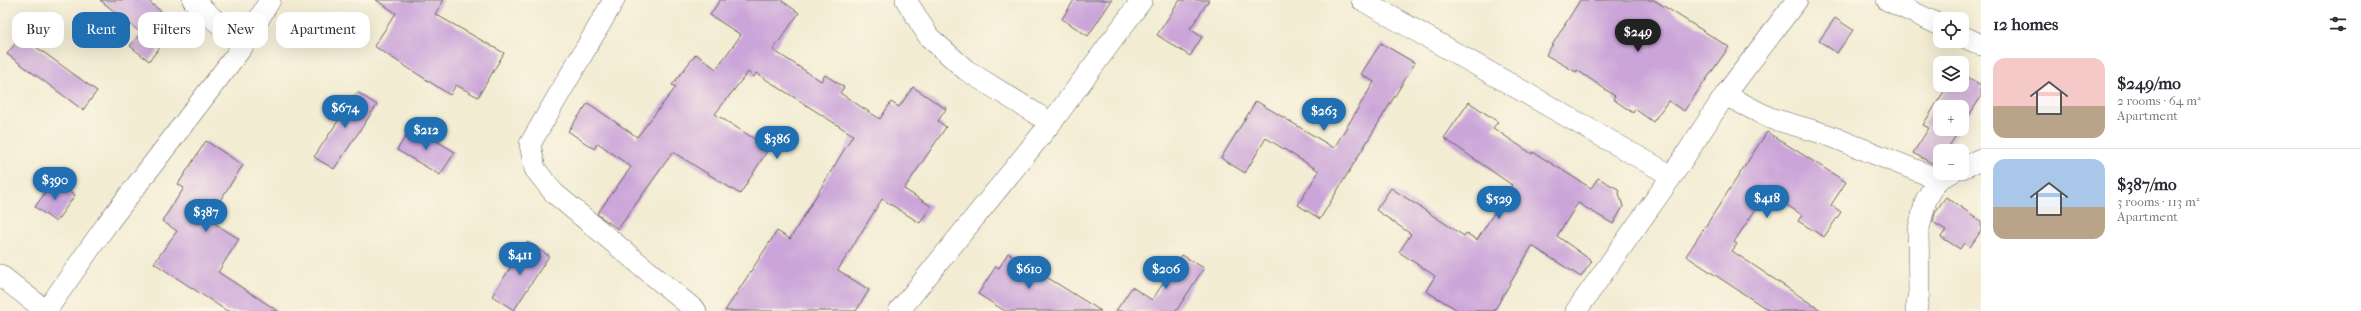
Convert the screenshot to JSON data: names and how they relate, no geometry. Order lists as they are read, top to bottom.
{
  "page": {
    "heading": "12 homes",
    "map_buttons": ["+", "−"],
    "chip": [
      "Buy",
      "Rent",
      "Filters",
      "New",
      "Apartment"
    ],
    "price": [
      "$249",
      "$674",
      "$263",
      "$212",
      "$386",
      "$390",
      "$418",
      "$529",
      "$387",
      "$411",
      "$610",
      "$206"
    ],
    "list": [
      {
        "name": "$249/mo",
        "note": "2 rooms · 64 m² · Apartment"
      },
      {
        "name": "$387/mo",
        "note": "3 rooms · 113 m² · Apartment"
      }
    ]
  }
}
